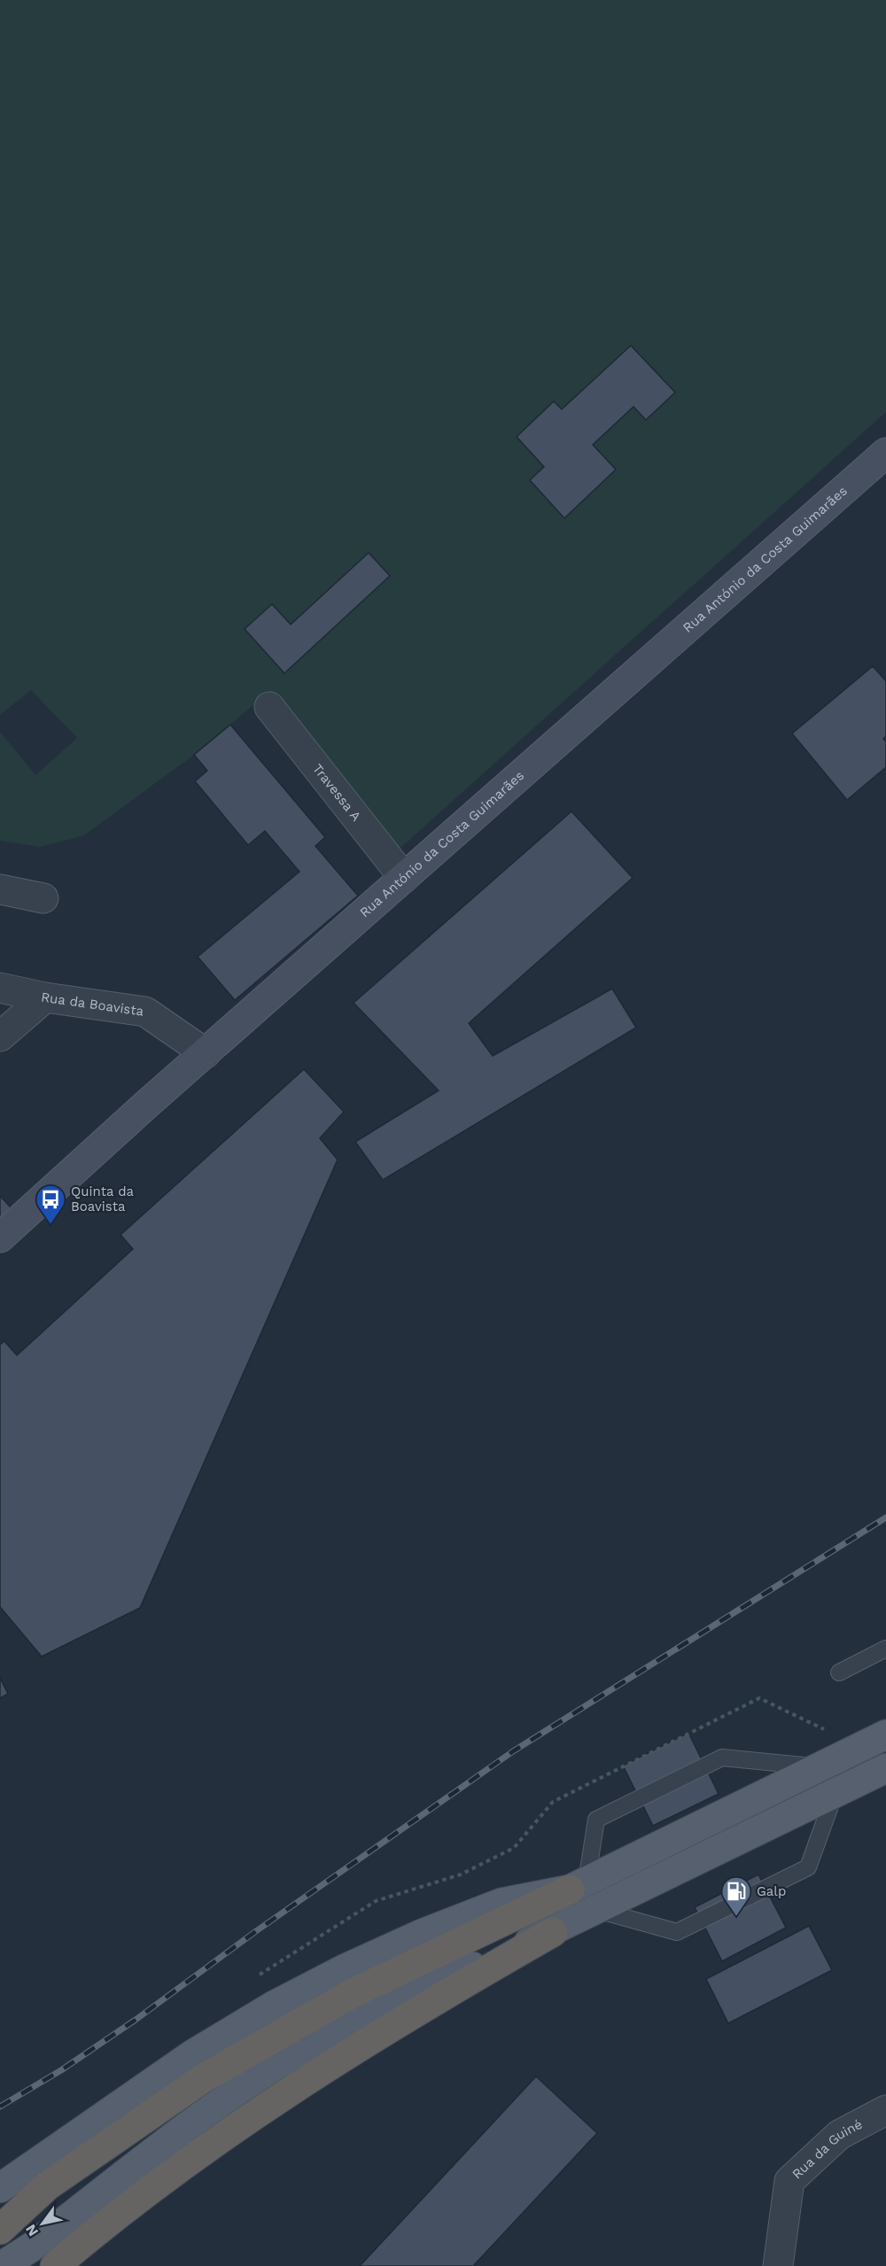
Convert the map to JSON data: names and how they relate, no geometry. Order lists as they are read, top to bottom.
{
  "streets": {
    "main road": ["Rua António da Costa Guimarães"],
    "street": ["Travessa A", "Rua da Boavista", "Rua da Guiné"]
  },
  "crossings": [
    ["Rua António da Costa Guimarães", "Travessa A"],
    ["Rua António da Costa Guimarães", "Rua da Boavista"]
  ],
  "places": {
    "bus stop": ["Quinta da Boavista"],
    "fuel station": ["Galp"]
  },
  "north": "bottom left"
}
